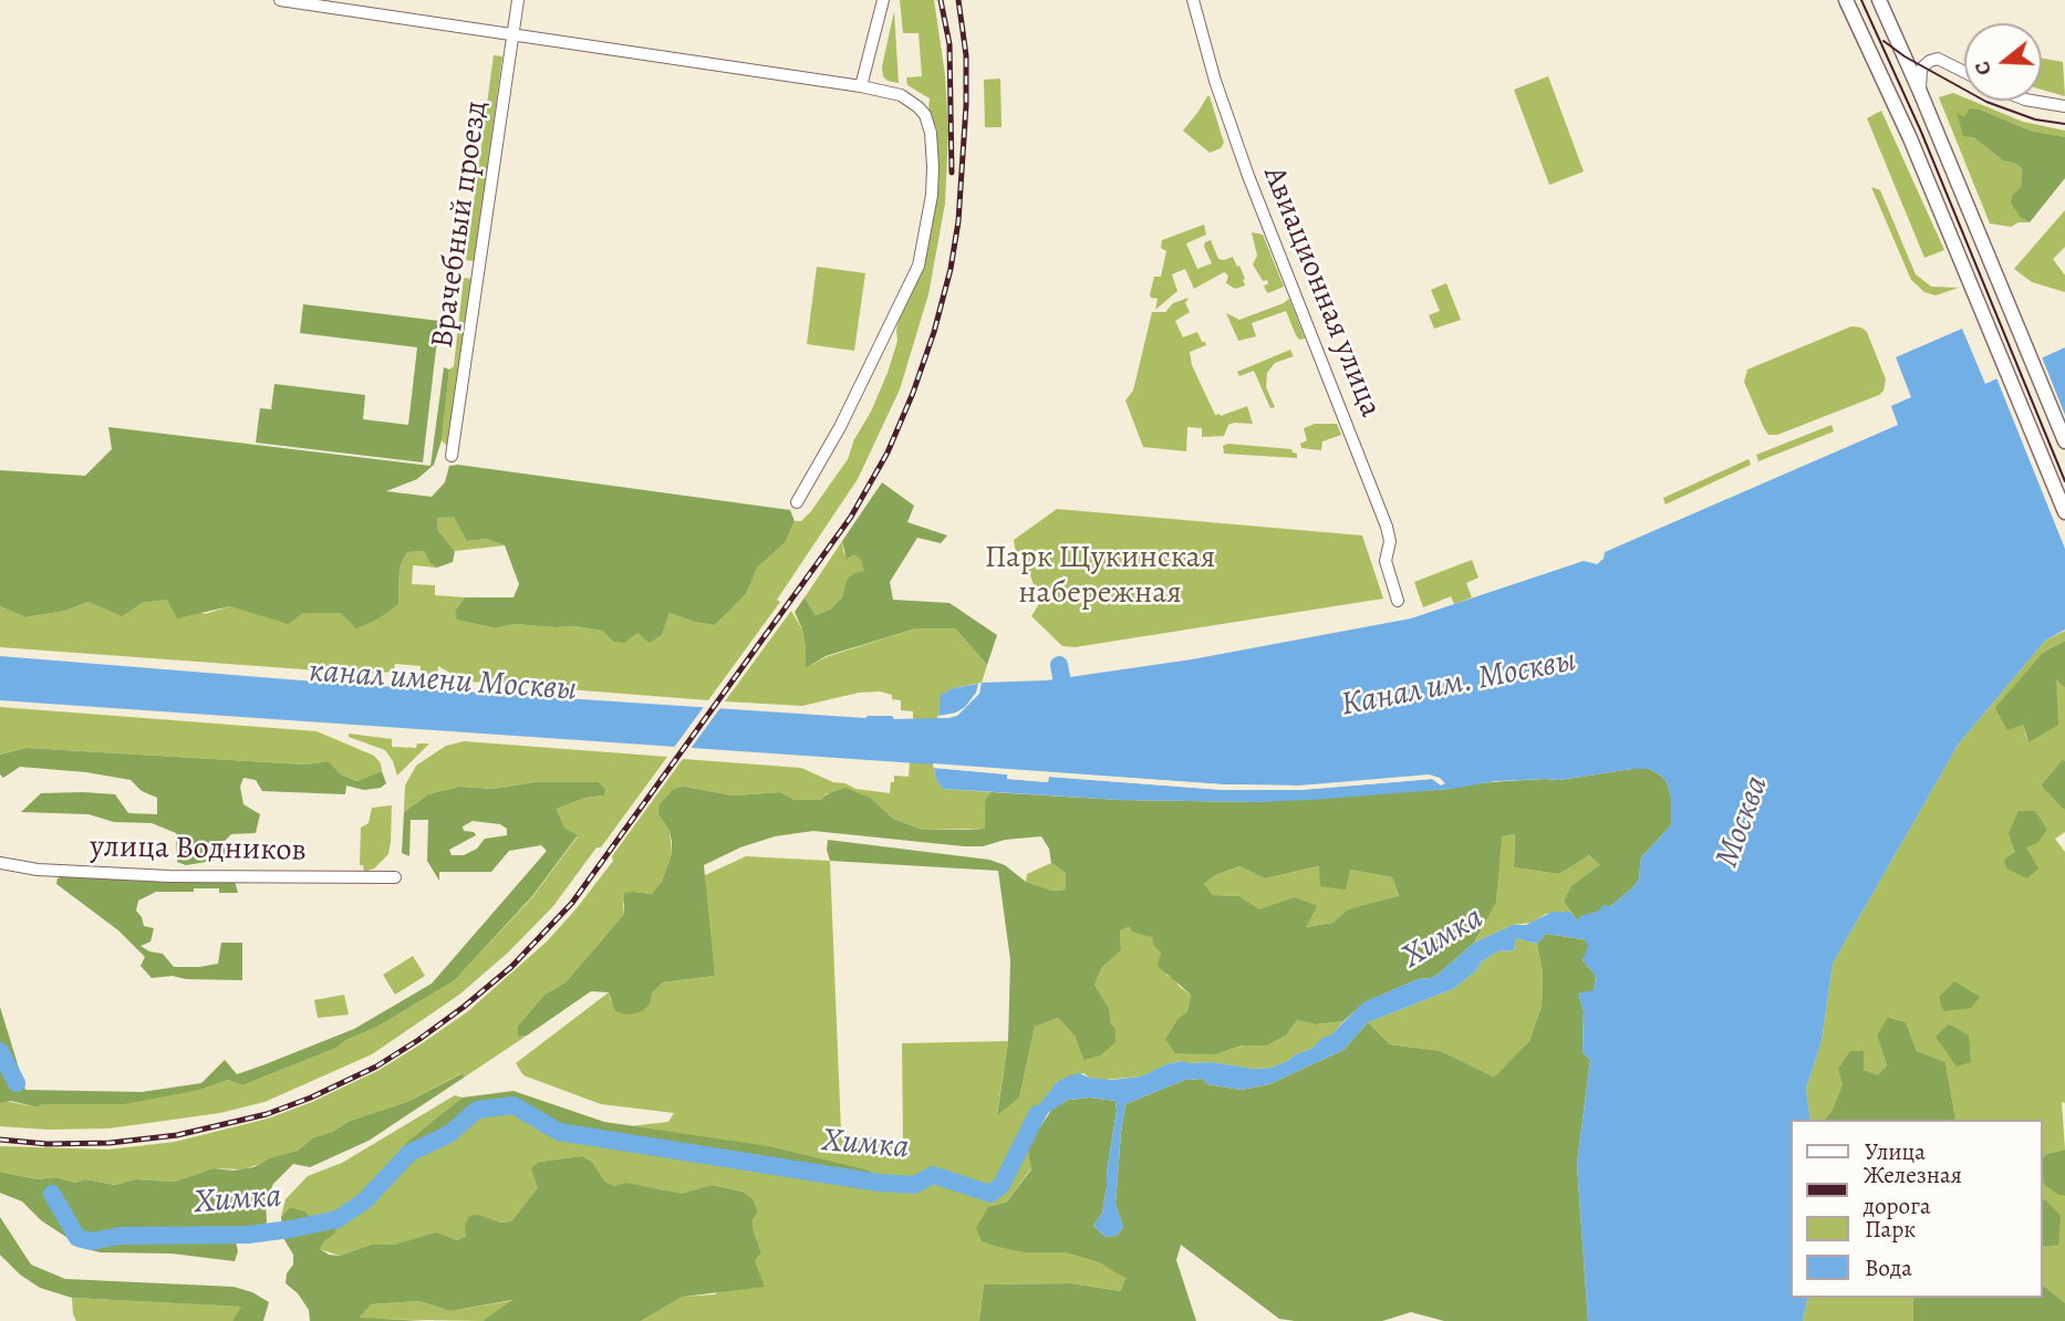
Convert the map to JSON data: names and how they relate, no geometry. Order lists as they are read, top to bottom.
{
  "streets": {
    "street": ["Врачебный проезд", "Авиационная улица", "улица Водников"]
  },
  "water": [
    "канал имени Москвы",
    "Канал им. Москвы",
    "Москва",
    "Химка"
  ],
  "parks": ["Парк Щукинская набережная"],
  "legend": [
    "Улица",
    "Железная дорога",
    "Парк",
    "Вода"
  ],
  "north": "left"
}
